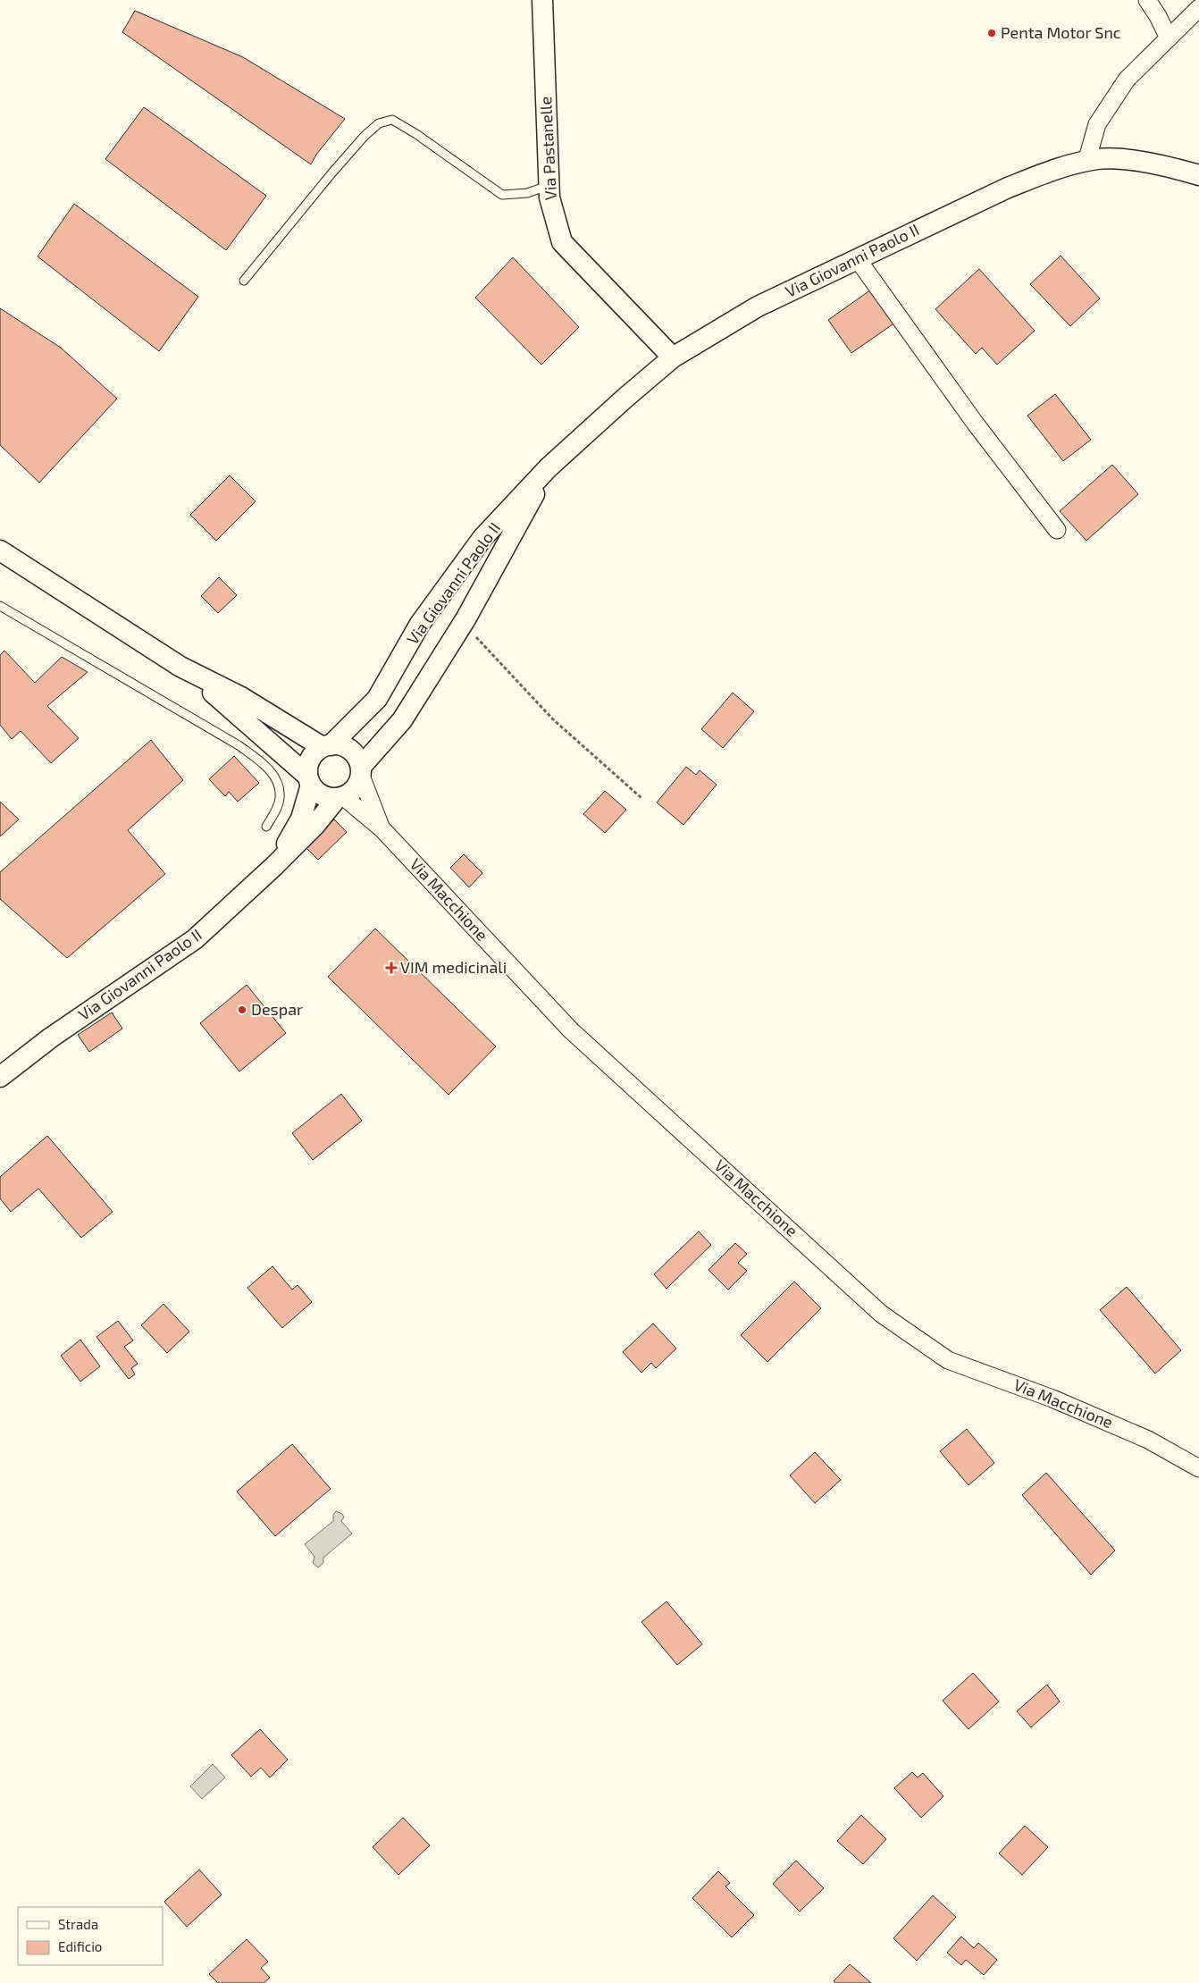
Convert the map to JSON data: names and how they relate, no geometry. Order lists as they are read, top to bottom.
{
  "streets": {
    "street": ["Via Pastanelle", "Via Giovanni Paolo II", "Via Macchione"]
  },
  "crossings": [
    ["Via Pastanelle", "Via Giovanni Paolo II"],
    ["Via Giovanni Paolo II", "Via Macchione"]
  ],
  "places": {
    "other": ["Penta Motor Snc", "Despar"],
    "health": ["VIM medicinali"]
  },
  "legend": ["Strada", "Edificio"]
}
